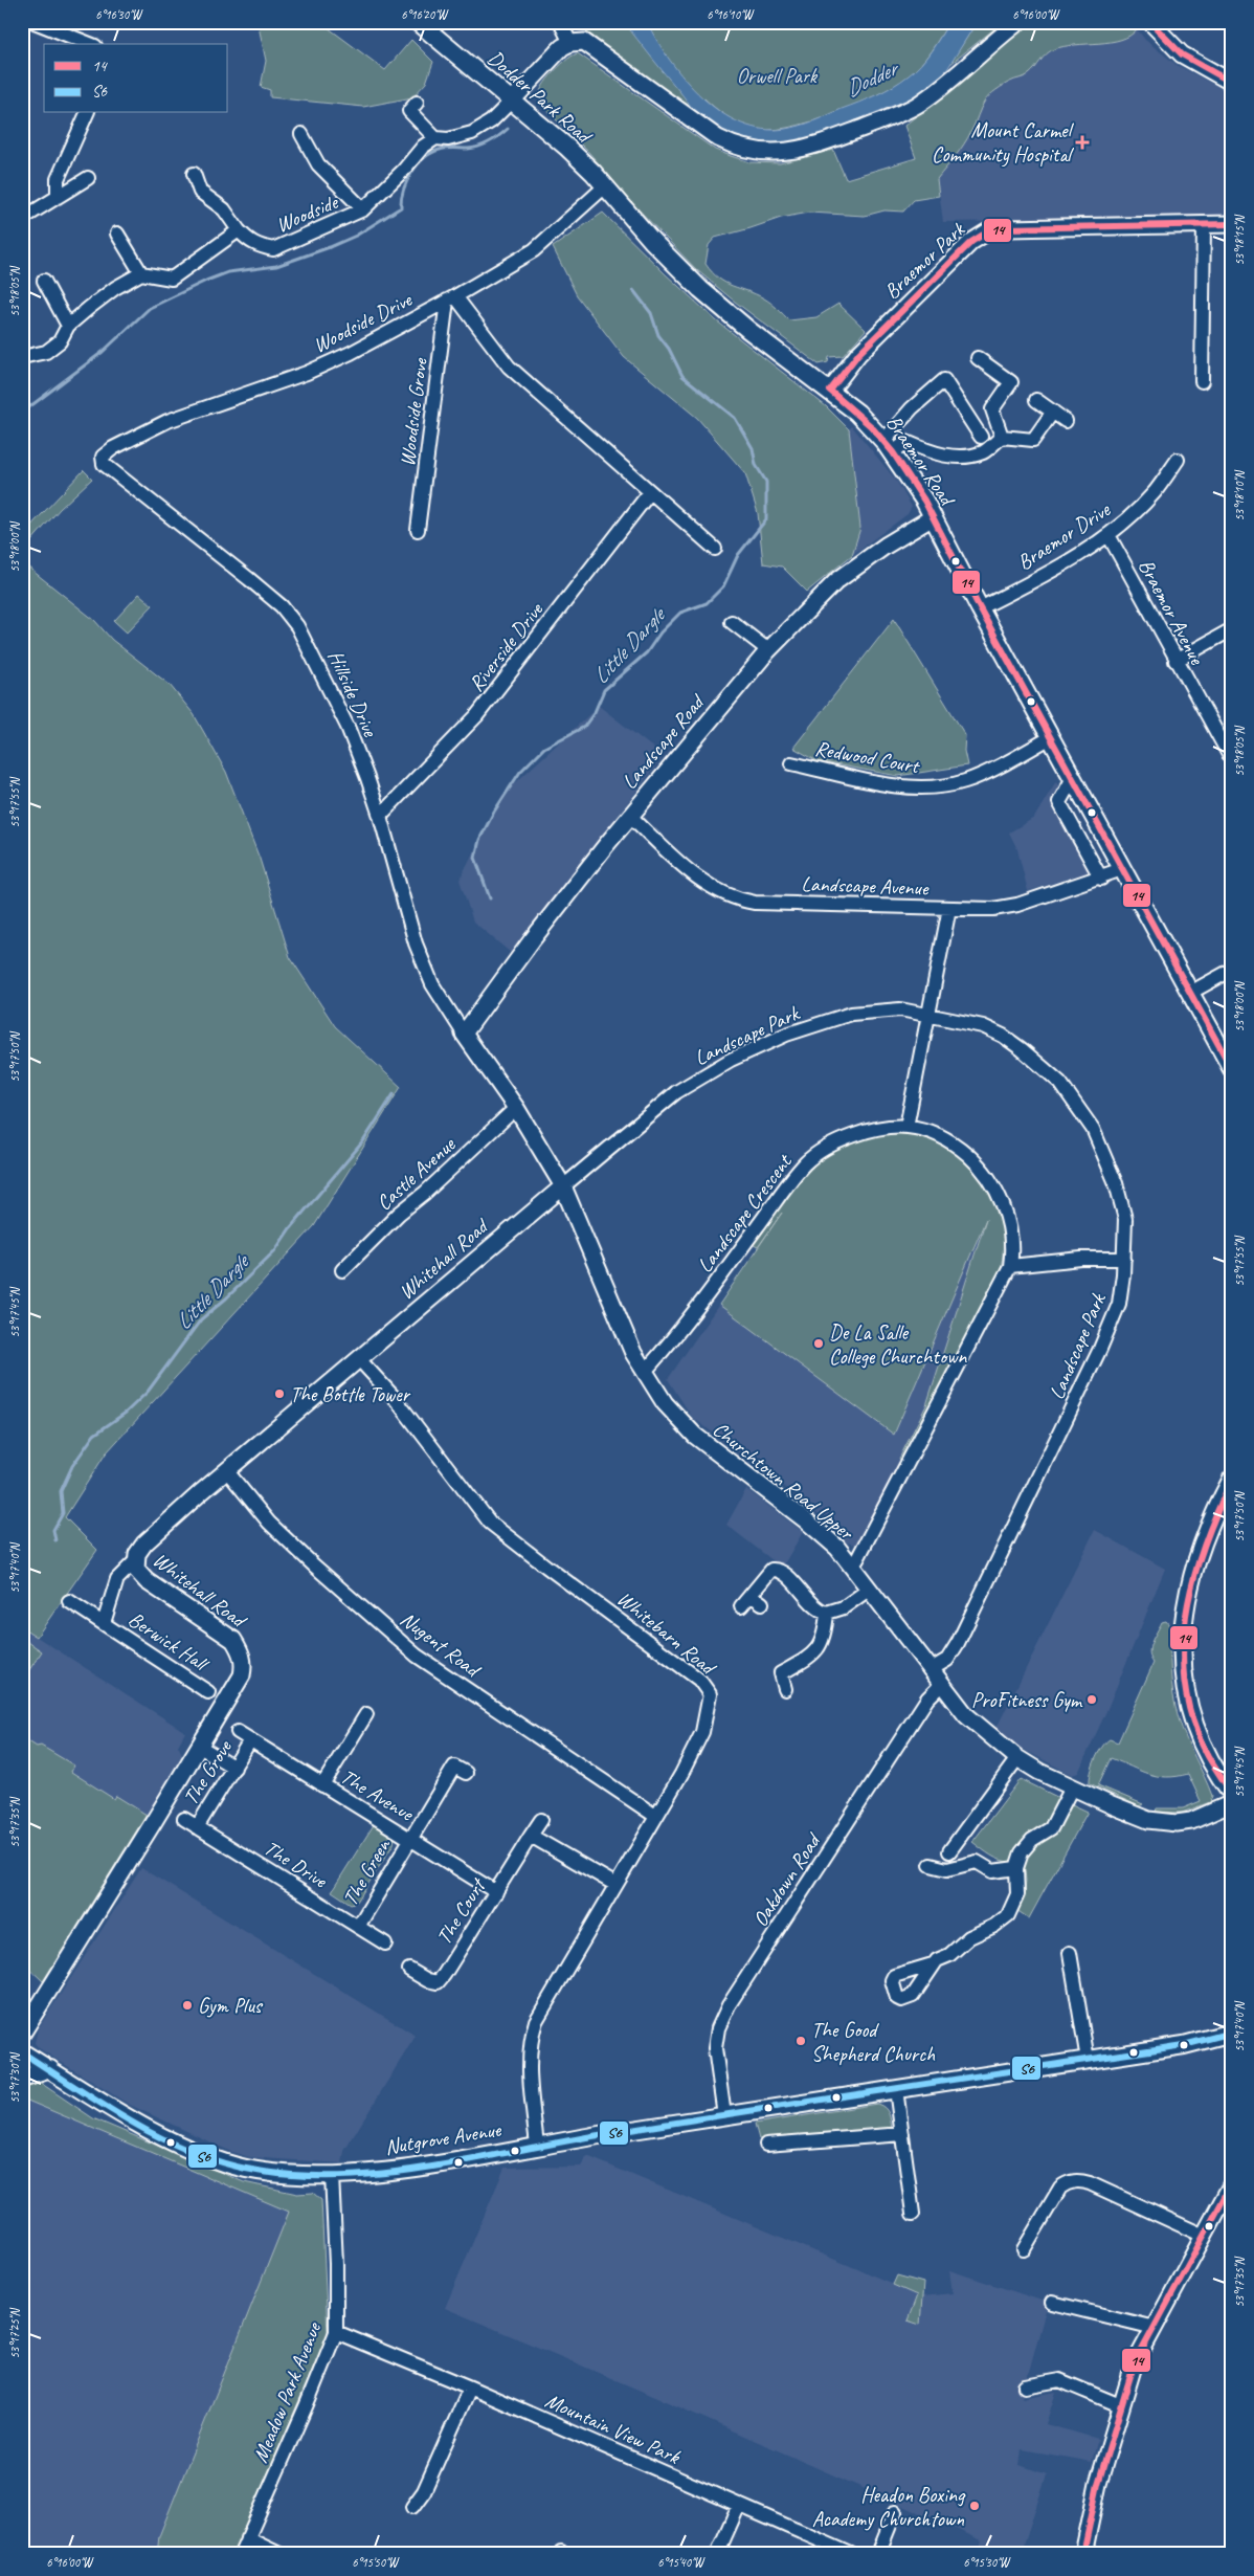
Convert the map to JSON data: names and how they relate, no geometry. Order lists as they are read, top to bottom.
{
  "streets": {
    "main road": ["Dodder Park Road", "Braemor Road", "Nutgrove Avenue"],
    "street": [
      "Woodside",
      "Braemor Park",
      "Woodside Drive",
      "Woodside Grove",
      "Braemor Drive",
      "Braemor Avenue",
      "Riverside Drive",
      "Hillside Drive",
      "Landscape Road",
      "Redwood Court",
      "Landscape Avenue",
      "Landscape Park",
      "Castle Avenue",
      "Landscape Crescent",
      "Whitehall Road",
      "Churchtown Road Upper",
      "Whitebarn Road",
      "Berwick Hall",
      "Nugent Road",
      "The Grove",
      "The Avenue",
      "The Drive",
      "The Green",
      "Oakdown Road",
      "The Court",
      "Meadow Park Avenue",
      "Mountain View Park"
    ]
  },
  "crossings": [
    ["Dodder Park Road", "Woodside Drive"],
    ["Dodder Park Road", "Braemor Road"],
    ["Braemor Park", "Braemor Road"],
    ["Woodside Drive", "Woodside Grove"],
    ["Woodside Drive", "Braemor Road"],
    ["Woodside Drive", "Hillside Drive"],
    ["Braemor Road", "Braemor Drive"],
    ["Braemor Road", "Landscape Road"],
    ["Braemor Road", "Redwood Court"],
    ["Braemor Road", "Landscape Avenue"],
    ["Braemor Drive", "Braemor Avenue"],
    ["Riverside Drive", "Hillside Drive"],
    ["Hillside Drive", "Landscape Road"],
    ["Hillside Drive", "Churchtown Road Upper"],
    ["Landscape Road", "Landscape Avenue"],
    ["Landscape Road", "Churchtown Road Upper"],
    ["Landscape Park", "Whitehall Road"],
    ["Landscape Park", "Churchtown Road Upper"],
    ["Castle Avenue", "Churchtown Road Upper"],
    ["Landscape Crescent", "Churchtown Road Upper"],
    ["Whitehall Road", "Churchtown Road Upper"],
    ["Whitehall Road", "Whitebarn Road"],
    ["Whitehall Road", "Berwick Hall"],
    ["Whitehall Road", "Nugent Road"],
    ["Churchtown Road Upper", "Oakdown Road"],
    ["Whitebarn Road", "Nugent Road"],
    ["Whitebarn Road", "Nutgrove Avenue"],
    ["The Grove", "The Avenue"],
    ["The Grove", "The Drive"],
    ["The Avenue", "The Green"],
    ["The Avenue", "The Court"],
    ["The Drive", "The Green"],
    ["Oakdown Road", "Nutgrove Avenue"],
    ["Nutgrove Avenue", "Meadow Park Avenue"],
    ["Meadow Park Avenue", "Mountain View Park"]
  ],
  "water": ["Dodder", "Little Dargle"],
  "parks": ["Orwell Park"],
  "places": {
    "health": ["Mount Carmel Community Hospital"],
    "other": [
      "De La Salle College Churchtown",
      "The Bottle Tower",
      "ProFitness Gym",
      "Gym Plus",
      "The Good Shepherd Church",
      "Headon Boxing Academy Churchtown"
    ]
  },
  "lines": ["transit line 14", "transit line S6"],
  "legend": ["14", "S6"],
  "coordinates": [
    "6°16'30\"W",
    "6°16'20\"W",
    "6°16'10\"W",
    "6°16'00\"W",
    "53°18'15\"N",
    "53°18'05\"N",
    "53°18'10\"N",
    "53°18'00\"N",
    "53°17'55\"N",
    "53°17'50\"N",
    "53°17'45\"N",
    "53°17'40\"N",
    "53°17'35\"N",
    "53°17'30\"N",
    "53°17'25\"N",
    "6°15'50\"W",
    "6°15'40\"W",
    "6°15'30\"W"
  ]
}
